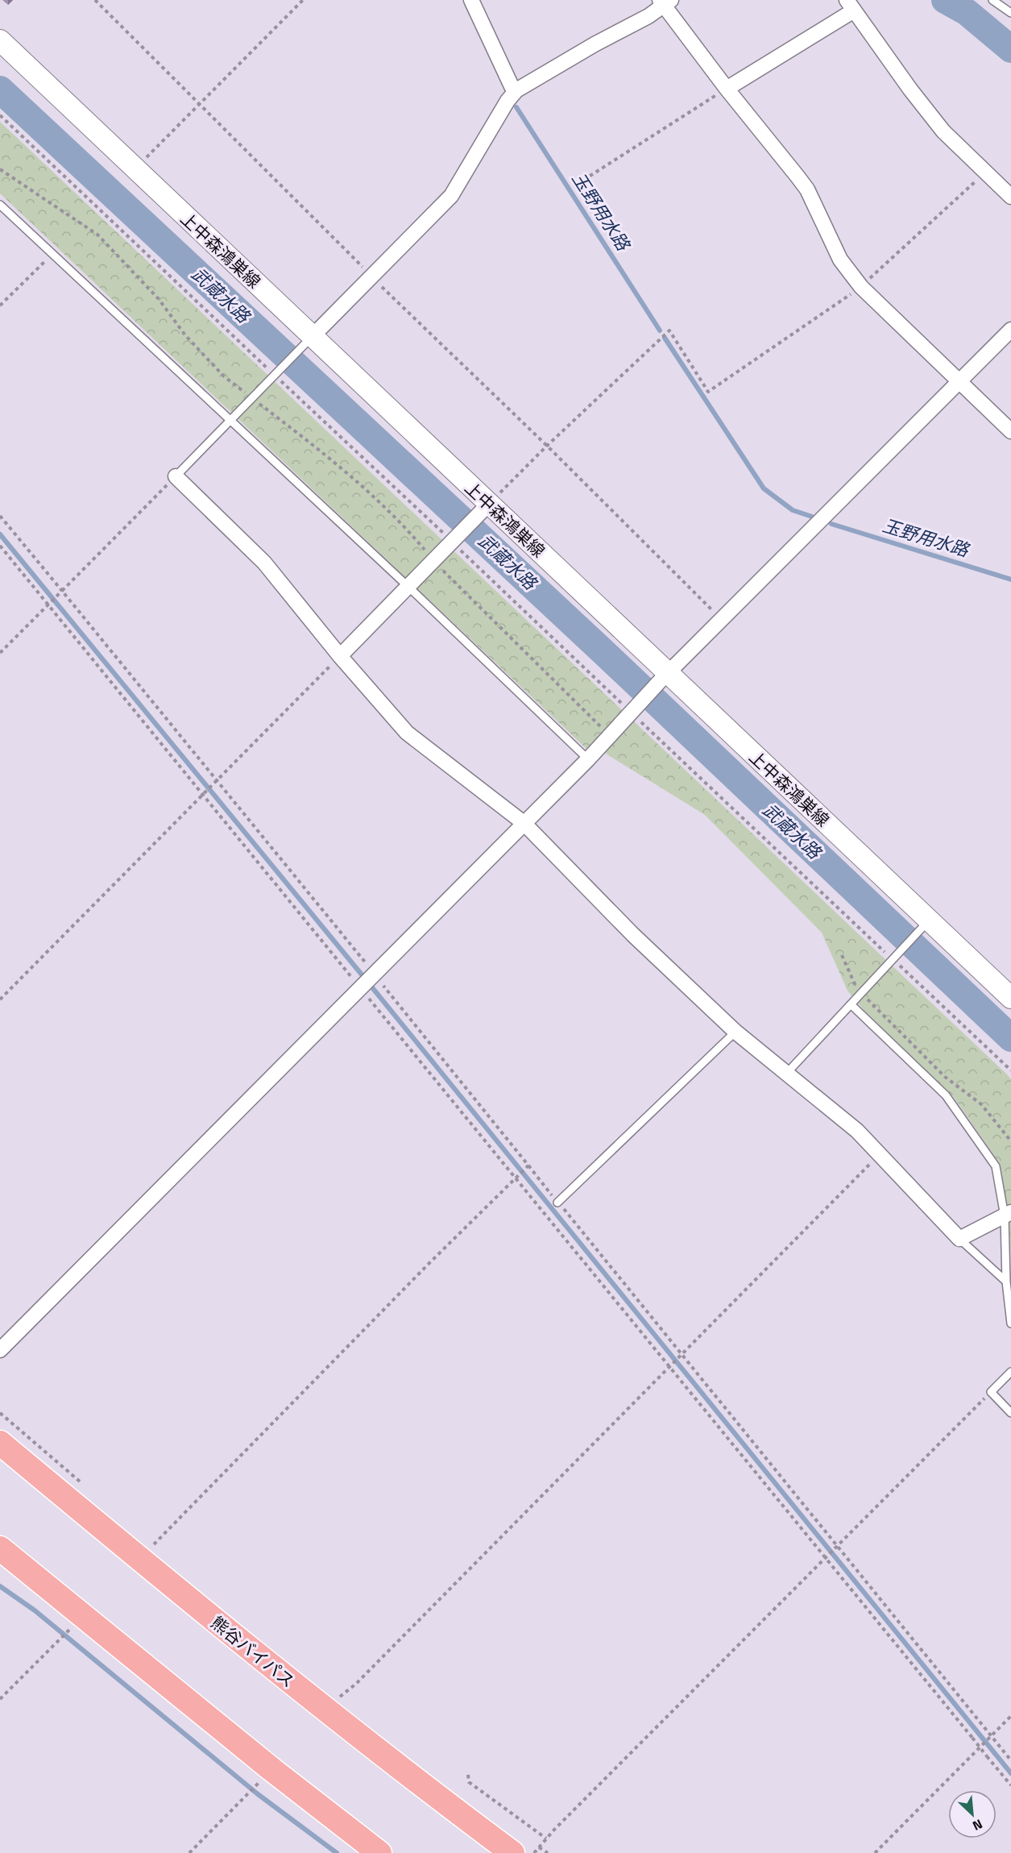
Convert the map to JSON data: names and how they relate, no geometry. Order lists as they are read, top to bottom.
{
  "streets": {
    "highway": ["熊谷バイパス"],
    "main road": ["上中森鴻巣線"]
  },
  "water": ["玉野用水路", "武蔵水路"],
  "north": "bottom right"
}
